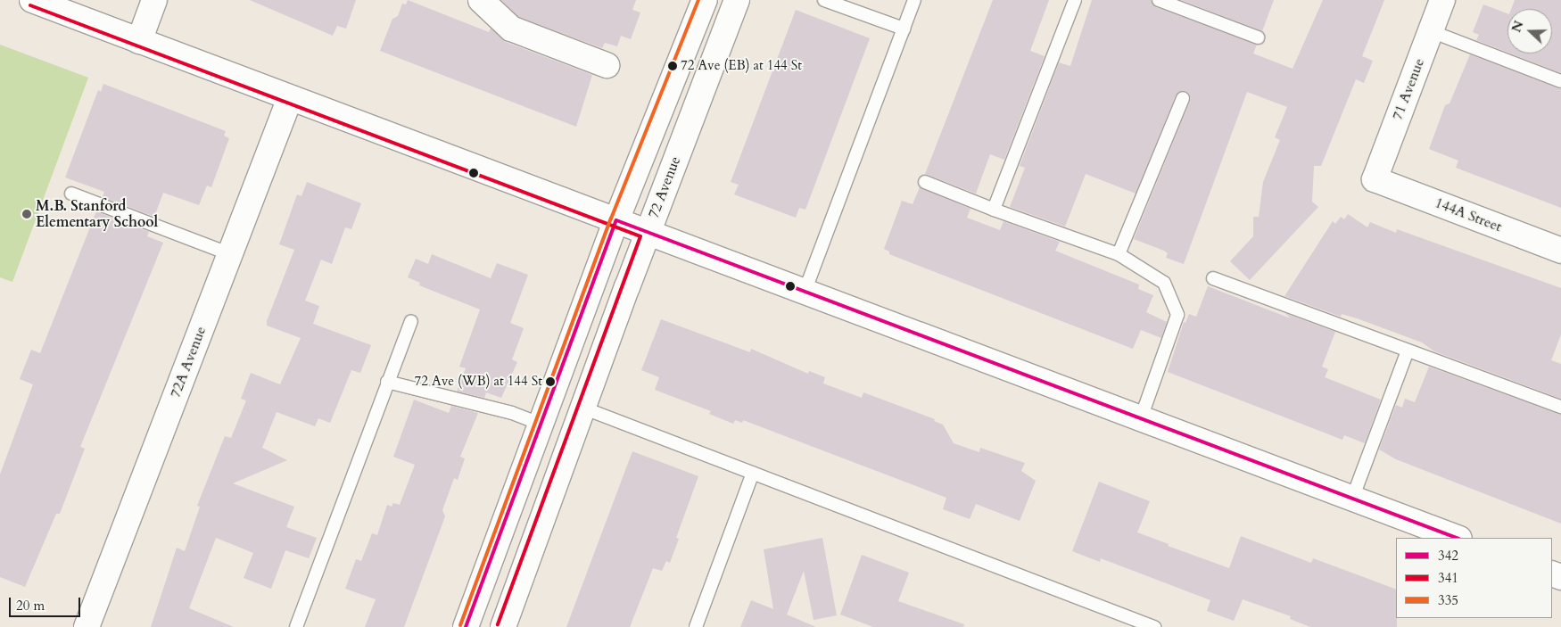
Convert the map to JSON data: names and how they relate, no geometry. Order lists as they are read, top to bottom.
{
  "streets": {
    "main road": [
      "71 Avenue",
      "72 Avenue",
      "144A Street",
      "72A Avenue"
    ]
  },
  "crossings": [
    ["71 Avenue", "144A Street"]
  ],
  "places": ["72 Ave (EB) at 144 St", "M.B. Stanford Elementary School", "72 Ave (WB) at 144 St"],
  "lines": ["transit line 335", "transit line 341", "transit line 342"],
  "legend": ["342", "341", "335"],
  "scale_bar": "20 m",
  "north": "left"
}
